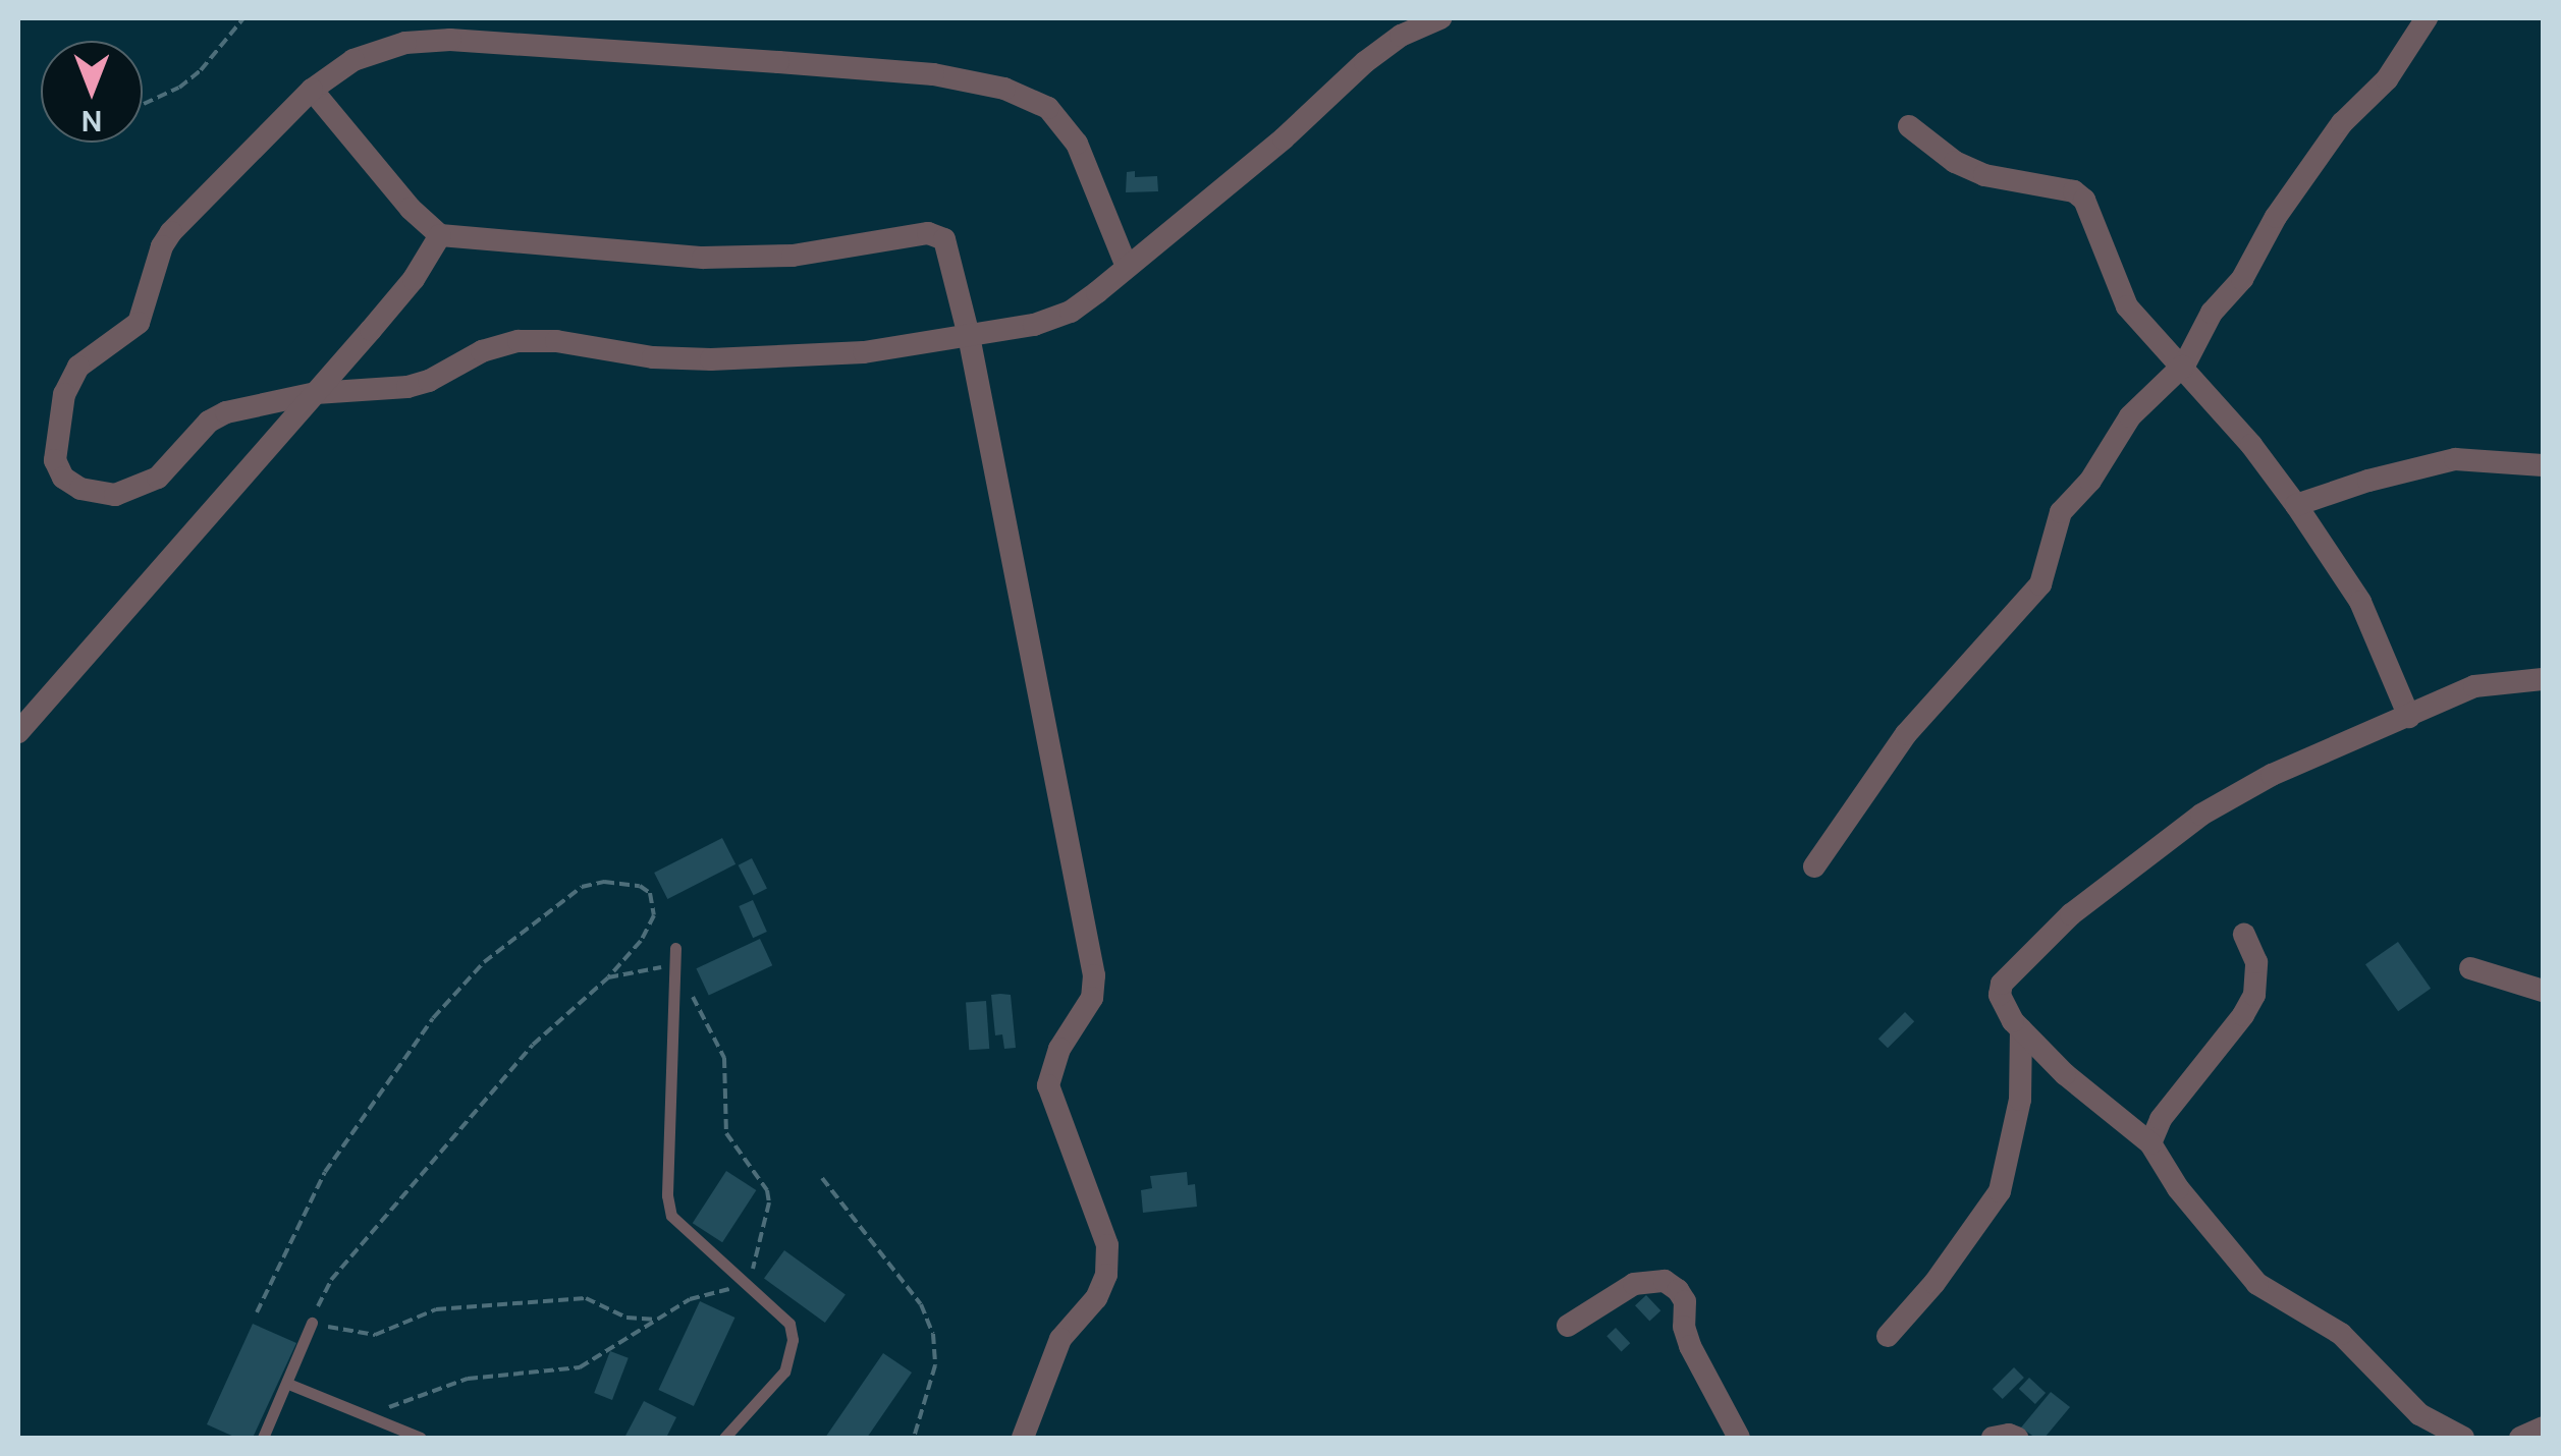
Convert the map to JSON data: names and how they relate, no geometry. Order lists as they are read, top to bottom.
{
  "north": "bottom"
}
